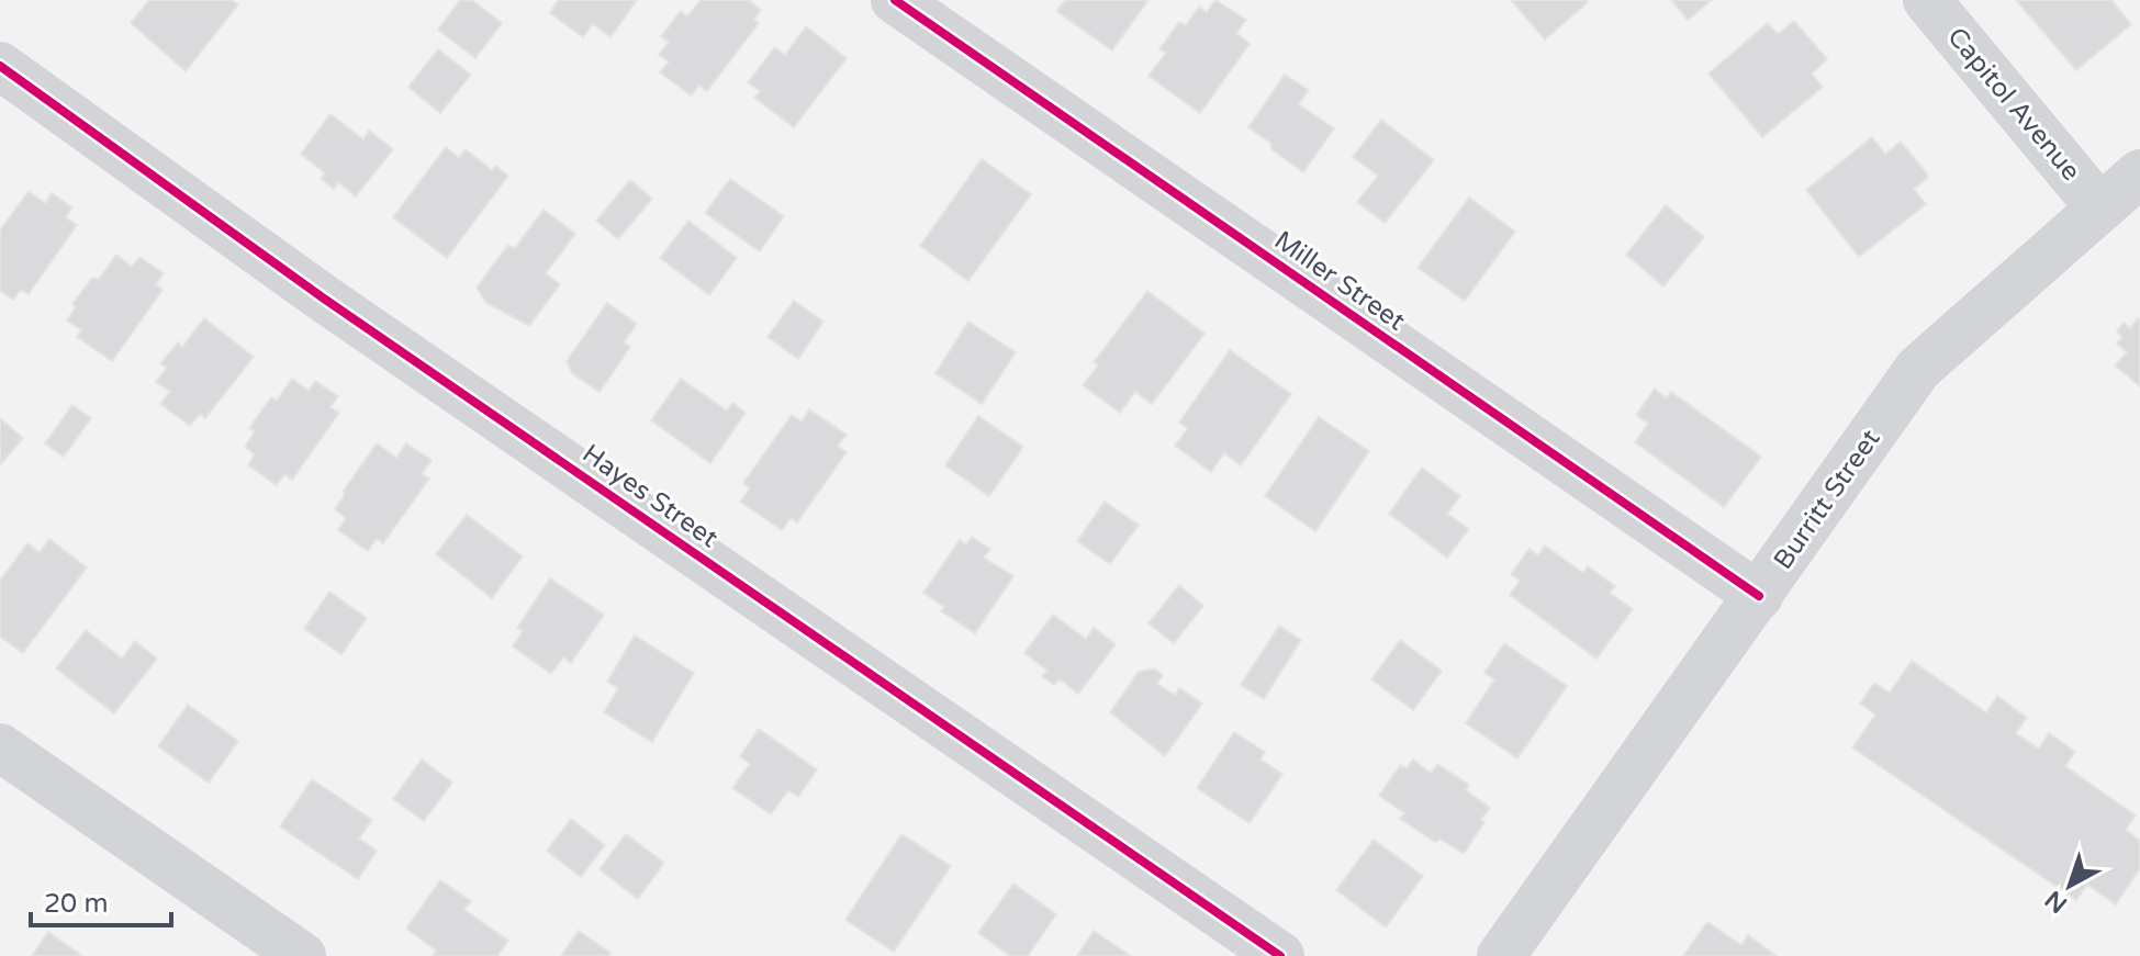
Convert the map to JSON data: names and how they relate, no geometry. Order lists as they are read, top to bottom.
{
  "streets": {
    "street": [
      "Capitol Avenue",
      "Miller Street",
      "Hayes Street",
      "Burritt Street"
    ]
  },
  "crossings": [
    ["Capitol Avenue", "Burritt Street"],
    ["Miller Street", "Burritt Street"]
  ],
  "scale_bar": "20 m",
  "north": "bottom left"
}
